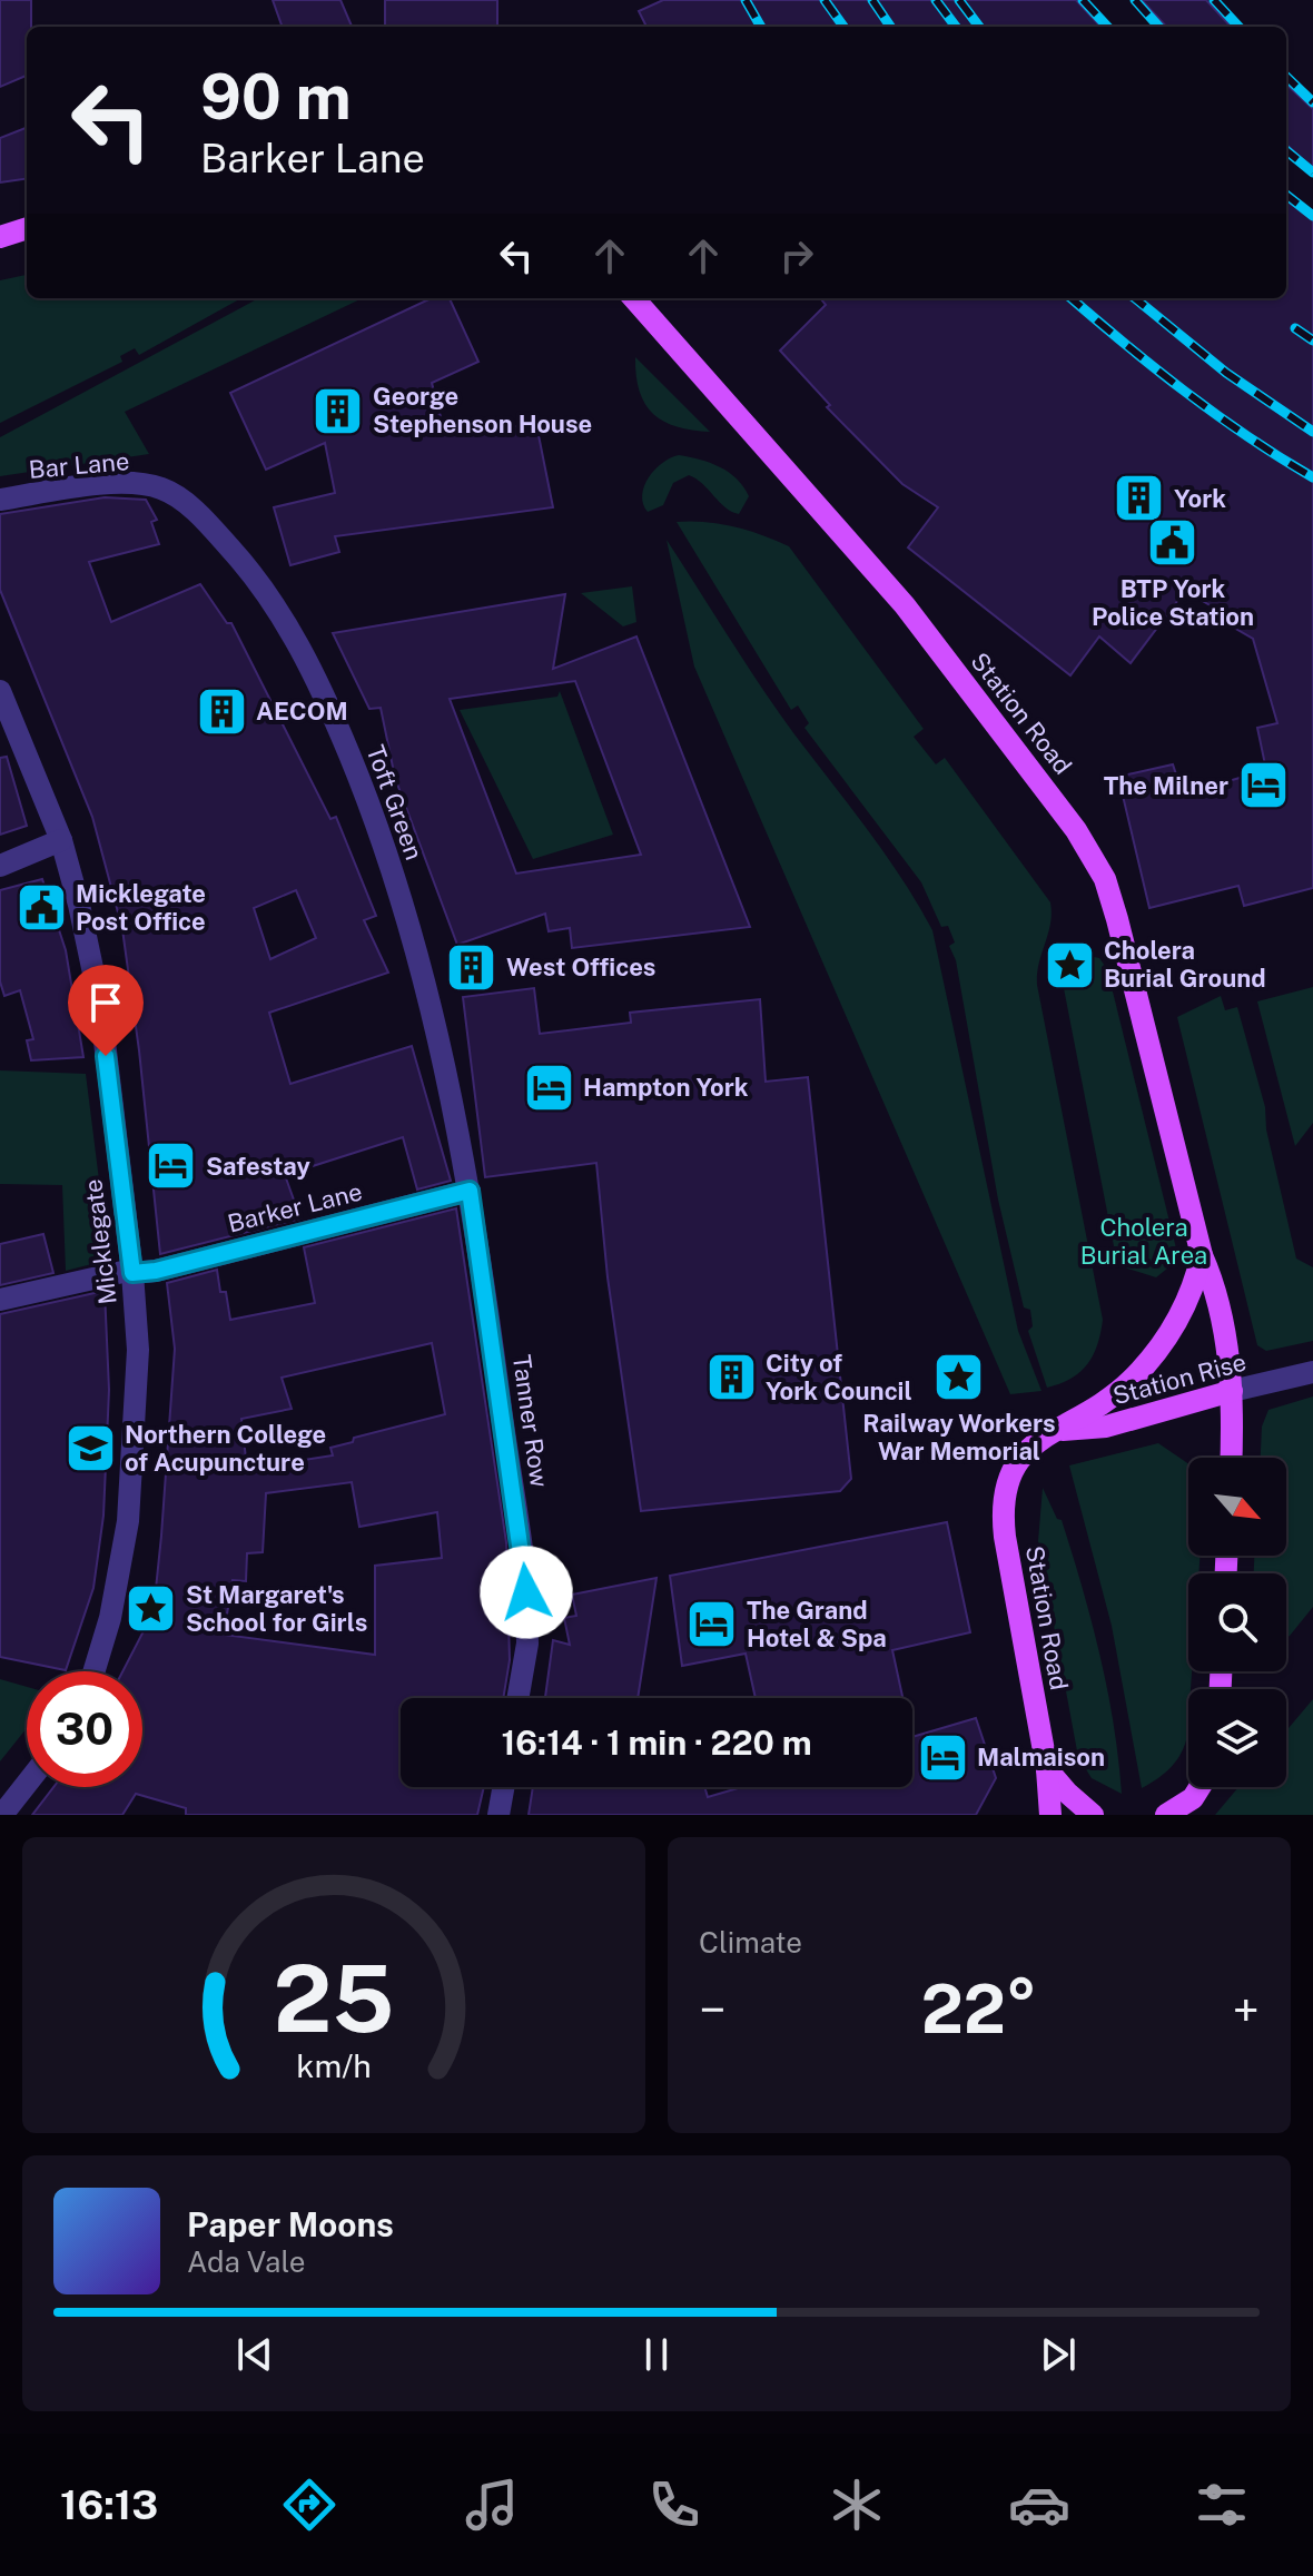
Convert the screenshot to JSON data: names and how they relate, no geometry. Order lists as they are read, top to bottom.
{
  "streets": {
    "main road": ["Station Road", "Station Rise"],
    "street": [
      "Bar Lane",
      "Toft Green",
      "Barker Lane",
      "Micklegate",
      "Tanner Row"
    ]
  },
  "crossings": [
    ["Bar Lane", "Toft Green"],
    ["Station Road", "Station Rise"],
    ["Toft Green", "Barker Lane"],
    ["Toft Green", "Tanner Row"],
    ["Barker Lane", "Micklegate"],
    ["Barker Lane", "Tanner Row"]
  ],
  "parks": ["Cholera Burial Area"],
  "places": {
    "building": [
      "George Stephenson House",
      "York",
      "AECOM",
      "West Offices",
      "City of York Council"
    ],
    "public building": ["BTP York Police Station", "Micklegate Post Office"],
    "hotel": [
      "The Milner",
      "Hampton York",
      "Safestay",
      "The Grand Hotel & Spa",
      "Malmaison"
    ],
    "place": ["Cholera Burial Ground", "Railway Workers War Memorial", "St Margaret's School for Girls"],
    "school or university": ["Northern College of Acupuncture"]
  },
  "north": "bottom right",
  "page": {
    "turn": ["90 m", "Barker Lane"],
    "limit": "30",
    "trip": "16:14 · 1 min · 220 m",
    "tile": "Climate",
    "heat": ["−", "22°", "+"],
    "song": ["Paper Moons", "Ada Vale"],
    "tabs": "16:13",
    "gauge": ["25", "km/h"]
  }
}
